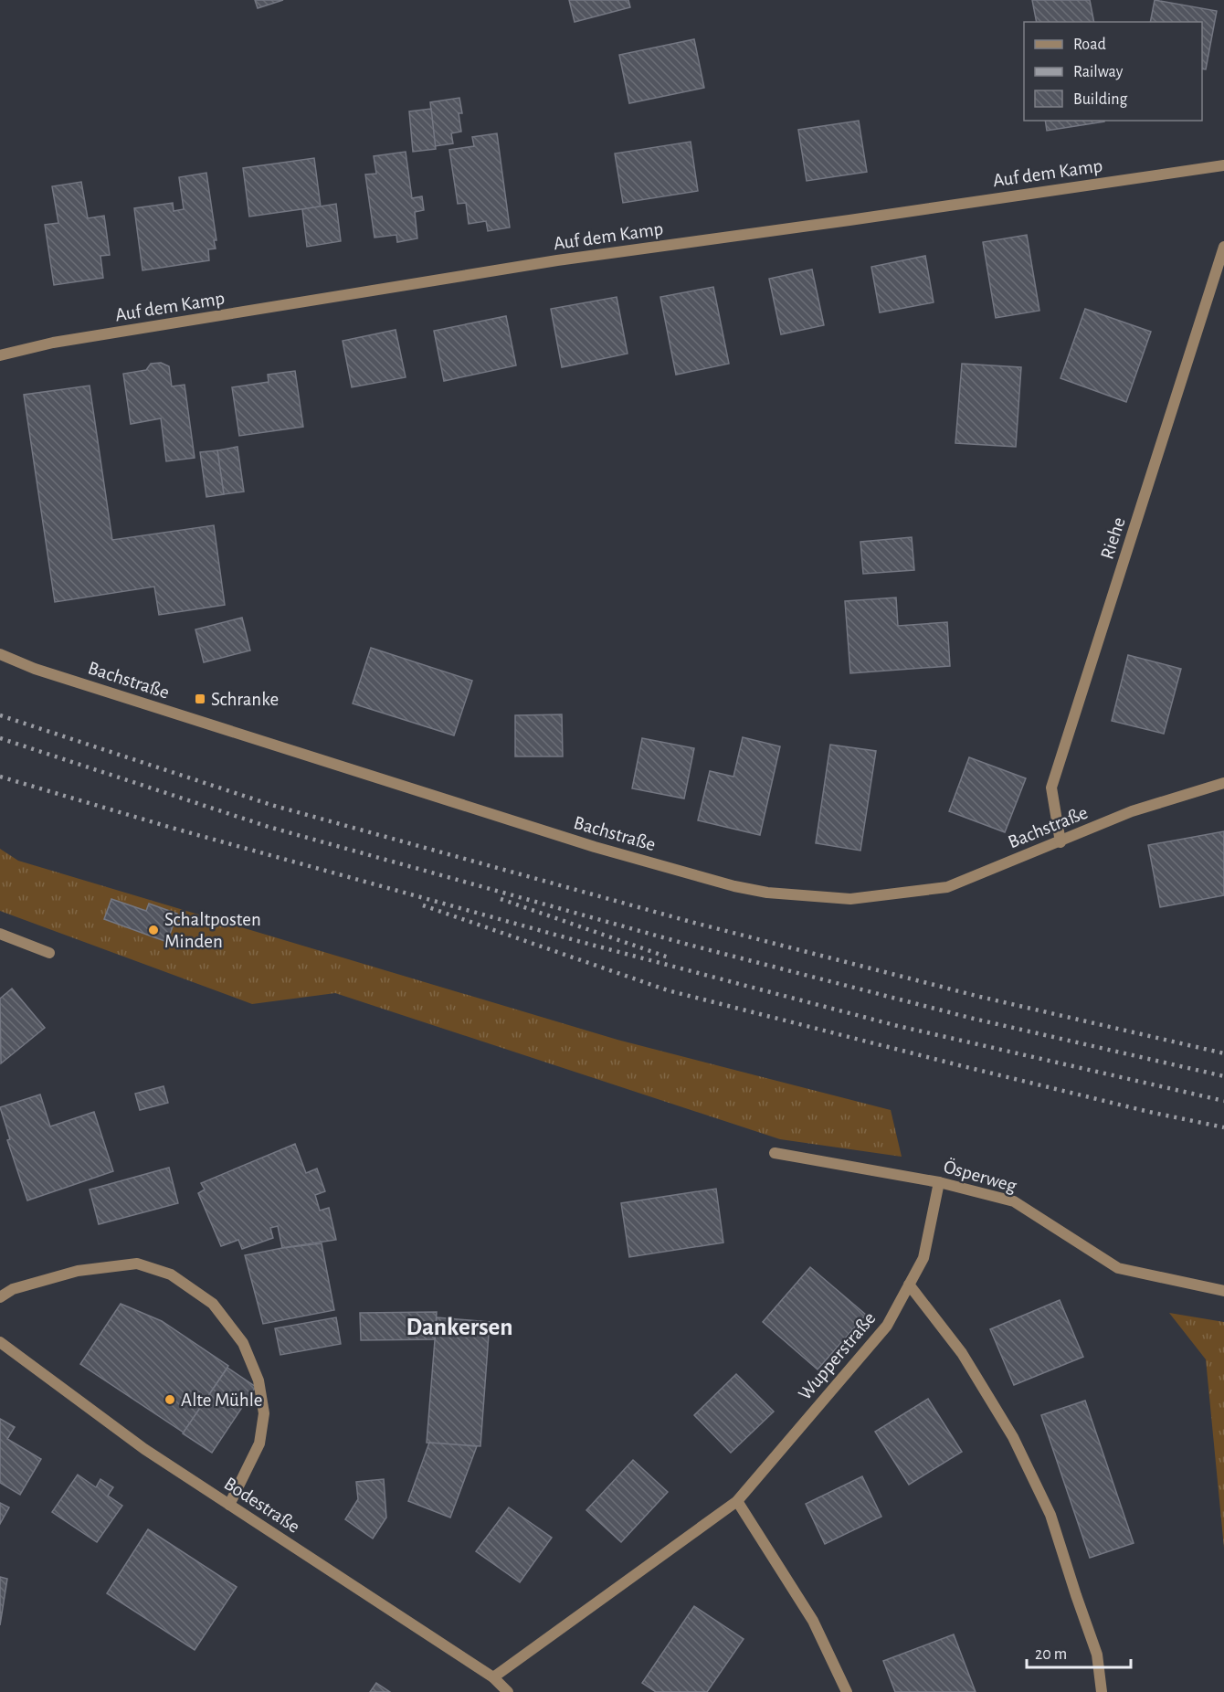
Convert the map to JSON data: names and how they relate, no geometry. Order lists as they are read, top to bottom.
{
  "streets": {
    "street": [
      "Auf dem Kamp",
      "Riehe",
      "Bachstraße",
      "Ösperweg",
      "Wupperstraße",
      "Bodestraße"
    ]
  },
  "crossings": [
    ["Riehe", "Bachstraße"],
    ["Ösperweg", "Wupperstraße"],
    ["Wupperstraße", "Bodestraße"]
  ],
  "districts": ["Dankersen"],
  "places": {
    "transit": ["Schranke"],
    "other": ["Schaltposten Minden", "Alte Mühle"]
  },
  "legend": ["Road", "Railway", "Building"],
  "scale_bar": "20 m"
}
